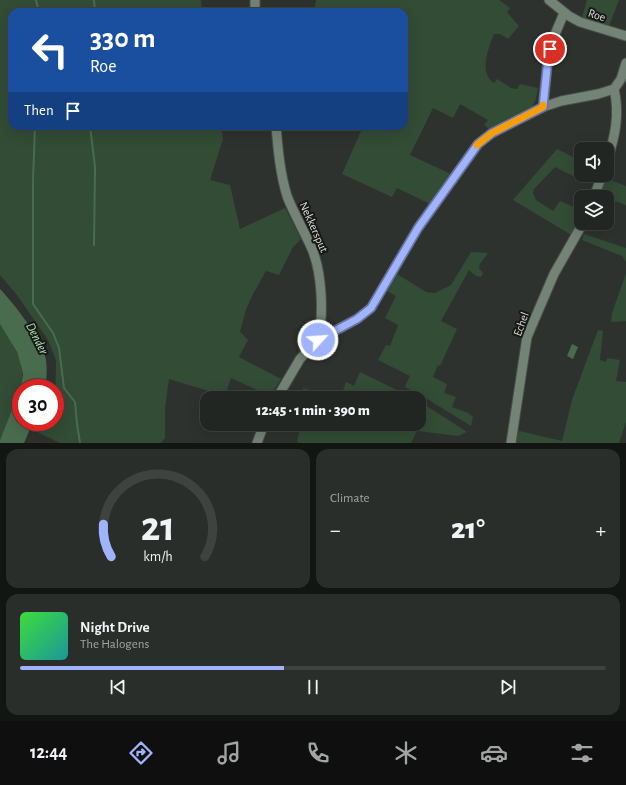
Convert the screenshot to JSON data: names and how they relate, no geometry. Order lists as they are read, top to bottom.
{
  "streets": {
    "street": ["Roe", "Nekkersput", "Echel"]
  },
  "water": ["Dender"],
  "page": {
    "turn": ["330 m", "Roe"],
    "then": "Then",
    "limit": "30",
    "trip": "12:45 · 1 min · 390 m",
    "tile": "Climate",
    "heat": ["−", "21°", "+"],
    "song": ["Night Drive", "The Halogens"],
    "tabs": "12:44",
    "gauge": ["21", "km/h"]
  }
}
